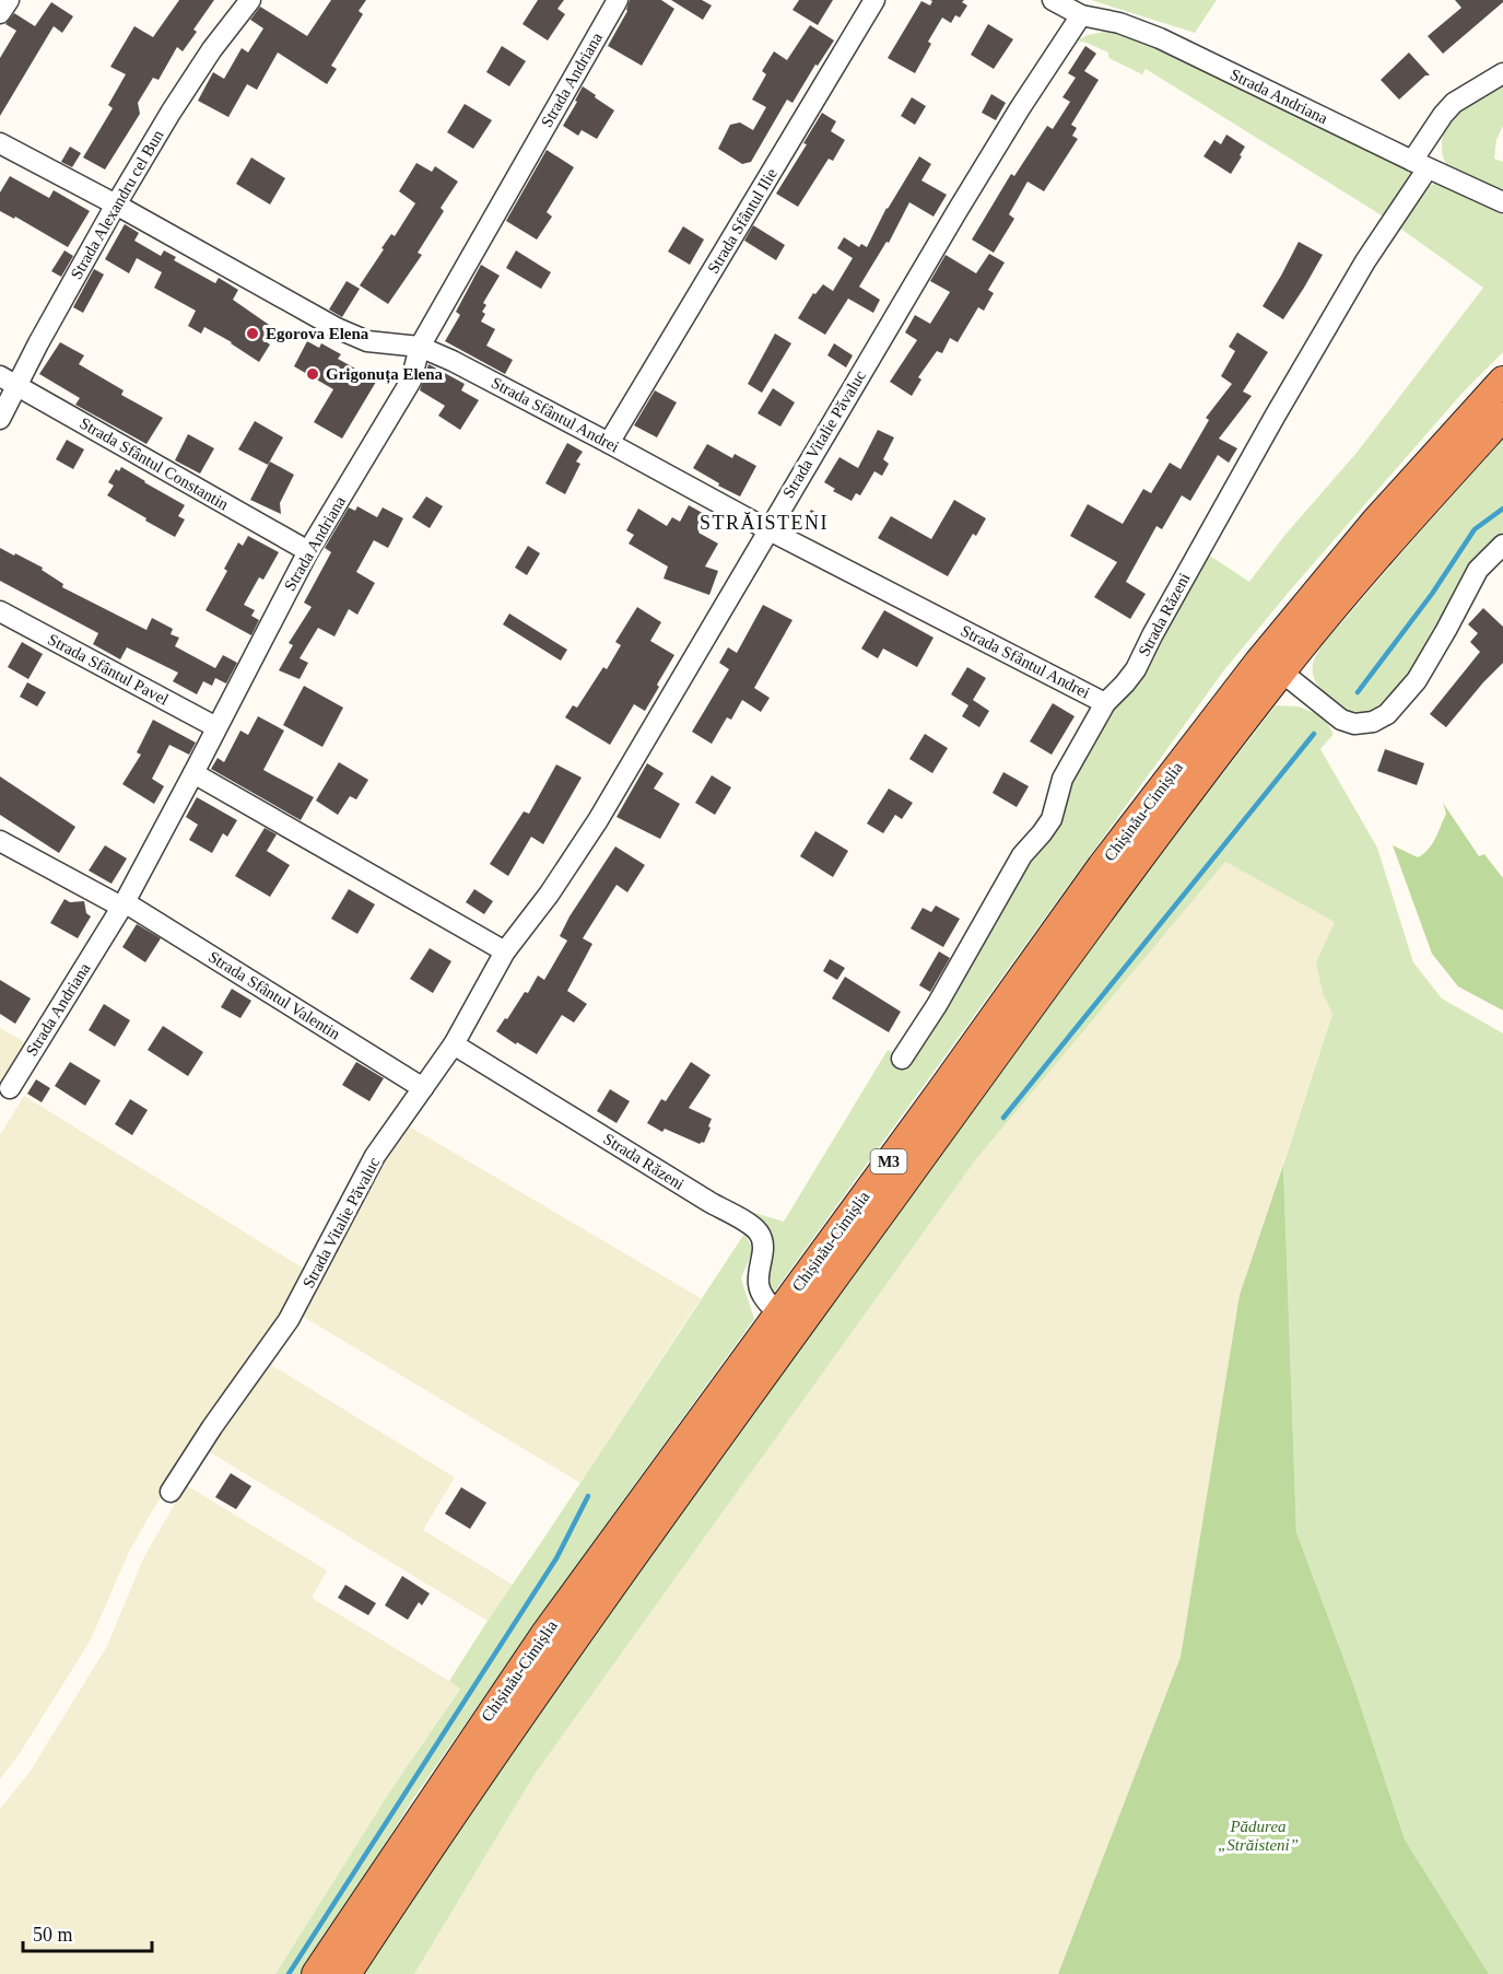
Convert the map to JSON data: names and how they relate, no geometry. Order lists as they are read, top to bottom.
{
  "streets": {
    "highway": ["Chișinău-Cimișlia", "M3"],
    "street": [
      "Strada Andriana",
      "Strada Alexandru cel Bun",
      "Strada Sfântul Ilie",
      "Strada Sfântul Andrei",
      "Strada Vitalie Păvaluc",
      "Strada Sfântul Constantin",
      "Strada Răzeni",
      "Strada Sfântul Pavel",
      "Strada Sfântul Valentin"
    ]
  },
  "crossings": [
    ["Strada Andriana", "Strada Sfântul Andrei"],
    ["Strada Andriana", "Strada Vitalie Păvaluc"],
    ["Strada Andriana", "Strada Sfântul Constantin"],
    ["Strada Andriana", "Strada Răzeni"],
    ["Strada Andriana", "Strada Sfântul Pavel"],
    ["Strada Andriana", "Strada Sfântul Valentin"],
    ["Strada Alexandru cel Bun", "Strada Sfântul Andrei"],
    ["Strada Alexandru cel Bun", "Strada Sfântul Constantin"],
    ["Strada Sfântul Ilie", "Strada Sfântul Andrei"],
    ["Strada Sfântul Andrei", "Strada Vitalie Păvaluc"],
    ["Strada Sfântul Andrei", "Strada Răzeni"],
    ["Strada Vitalie Păvaluc", "Strada Răzeni"],
    ["Strada Vitalie Păvaluc", "Strada Sfântul Valentin"],
    ["Strada Răzeni", "Chișinău-Cimișlia"]
  ],
  "districts": ["STRĂISTENI"],
  "parks": ["Pădurea „Străisteni”"],
  "places": ["Egorova Elena", "Grigonuța Elena"],
  "scale_bar": "50 m"
}
